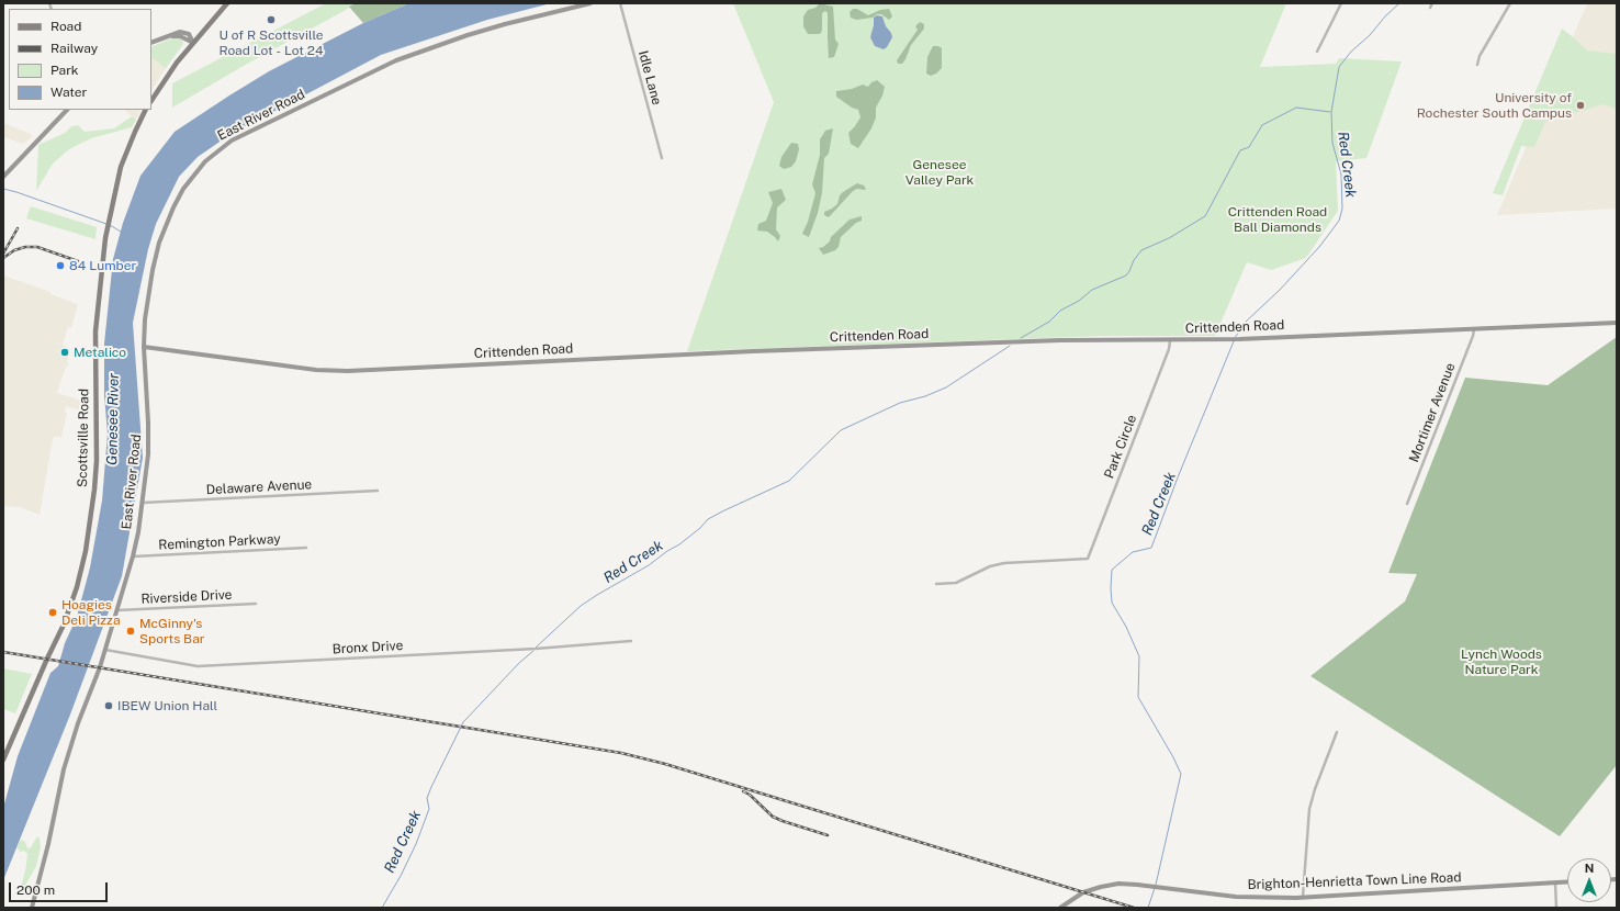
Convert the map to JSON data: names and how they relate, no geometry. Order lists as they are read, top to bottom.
{
  "streets": {
    "main road": ["Scottsville Road"],
    "street": [
      "Idle Lane",
      "East River Road",
      "Crittenden Road",
      "Mortimer Avenue",
      "Park Circle",
      "Delaware Avenue",
      "Remington Parkway",
      "Riverside Drive",
      "Bronx Drive",
      "Brighton-Henrietta Town Line Road"
    ]
  },
  "crossings": [
    ["East River Road", "Crittenden Road"],
    ["East River Road", "Delaware Avenue"],
    ["East River Road", "Remington Parkway"],
    ["East River Road", "Riverside Drive"],
    ["East River Road", "Bronx Drive"],
    ["Crittenden Road", "Mortimer Avenue"],
    ["Crittenden Road", "Park Circle"]
  ],
  "water": ["Red Creek", "Genesee River"],
  "parks": ["Genesee Valley Park", "Crittenden Road Ball Diamonds", "Lynch Woods Nature Park"],
  "places": [
    "U of R Scottsville Road Lot - Lot 24",
    "University of Rochester South Campus",
    "84 Lumber",
    "Metalico",
    "Hoagies Deli Pizza",
    "McGinny's Sports Bar",
    "IBEW Union Hall"
  ],
  "legend": [
    "Road",
    "Railway",
    "Park",
    "Water"
  ],
  "scale_bar": "200 m",
  "north": "top"
}
